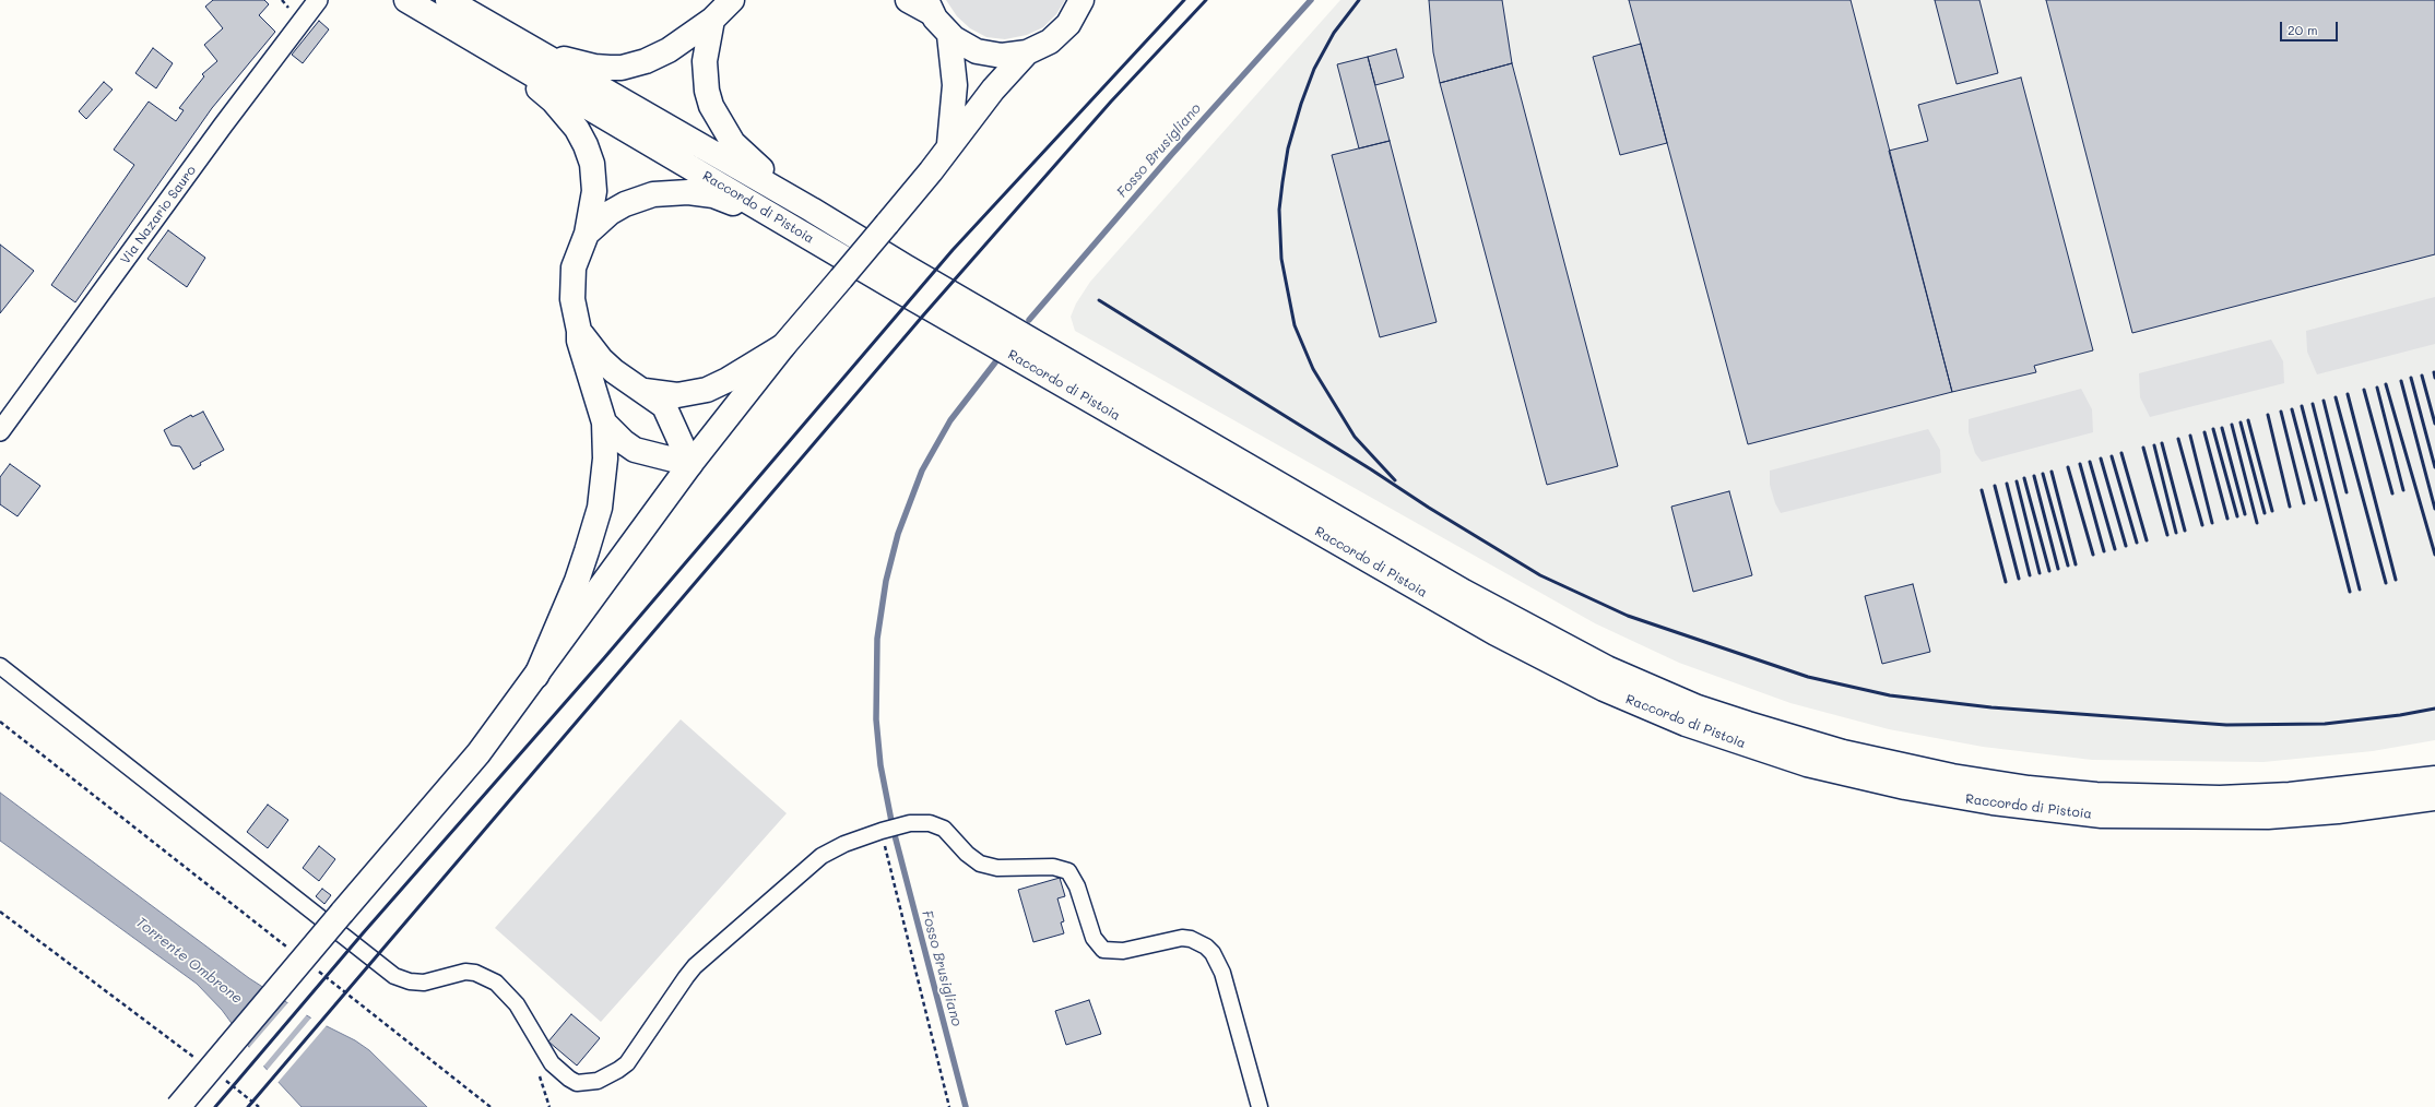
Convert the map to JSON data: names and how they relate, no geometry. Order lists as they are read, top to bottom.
{
  "streets": {
    "main road": ["Raccordo di Pistoia"],
    "street": ["Via Nazario Sauro"]
  },
  "water": ["Fosso Brusigliano", "Torrente Ombrone"],
  "scale_bar": "20 m"
}
